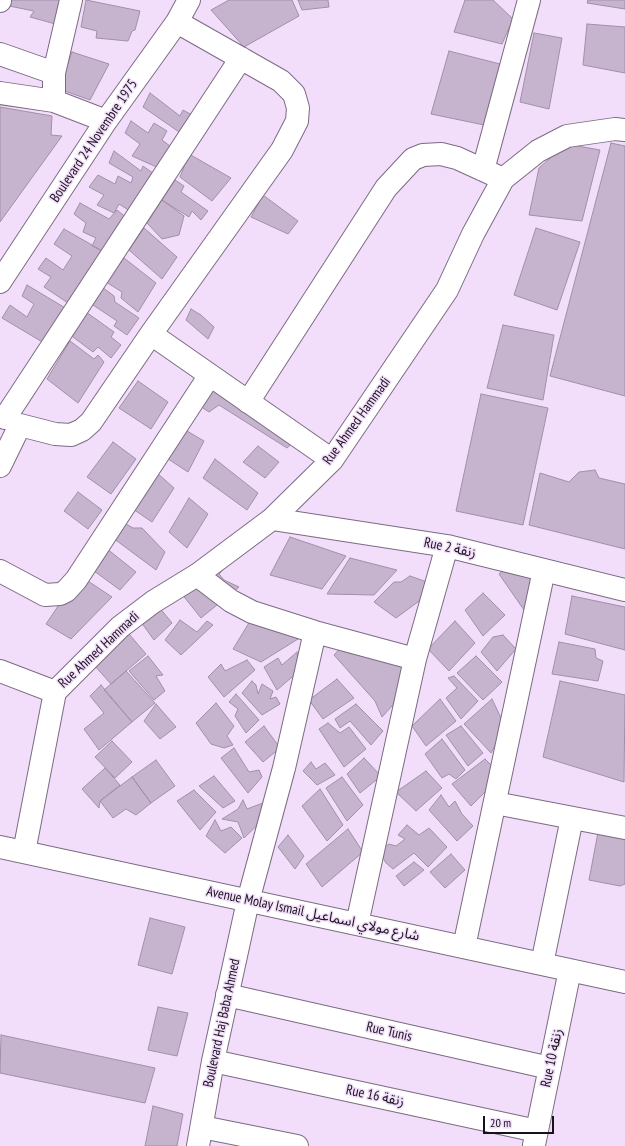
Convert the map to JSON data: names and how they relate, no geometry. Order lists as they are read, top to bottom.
{
  "streets": {
    "street": [
      "Boulevard 24 Novembre 1975",
      "Rue Ahmed Hammadi",
      "Rue 2 زنقة",
      "Avenue Molay Ismail شارع مولاي اسماعيل",
      "Boulevard Haj Baba Ahmed",
      "Rue Tunis",
      "Rue 10 زنقة",
      "Rue 16 زنقة"
    ]
  },
  "crossings": [
    ["Rue Ahmed Hammadi", "Rue 2 زنقة"],
    ["Avenue Molay Ismail شارع مولاي اسماعيل", "Boulevard Haj Baba Ahmed"],
    ["Avenue Molay Ismail شارع مولاي اسماعيل", "Rue 10 زنقة"],
    ["Boulevard Haj Baba Ahmed", "Rue Tunis"],
    ["Boulevard Haj Baba Ahmed", "Rue 16 زنقة"],
    ["Rue Tunis", "Rue 10 زنقة"],
    ["Rue 10 زنقة", "Rue 16 زنقة"]
  ],
  "scale_bar": "20 m"
}
